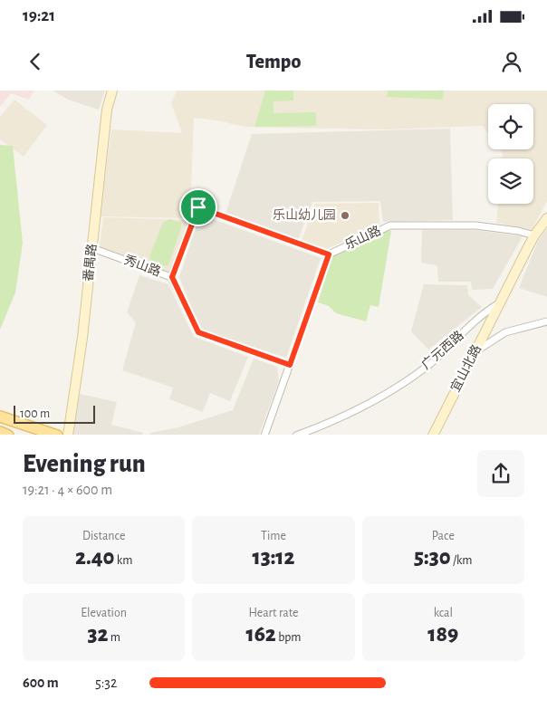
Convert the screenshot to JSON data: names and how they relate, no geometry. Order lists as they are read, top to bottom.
{
  "streets": {
    "street": [
      "乐山路",
      "番禺路",
      "秀山路",
      "广元西路",
      "宜山北路"
    ]
  },
  "crossings": [
    ["番禺路", "秀山路"],
    ["广元西路", "宜山北路"]
  ],
  "places": ["乐山幼儿园"],
  "scale_bar": "100 m",
  "page": {
    "status": "19:21",
    "header": "Tempo",
    "scale": "100 m",
    "heading": ["Evening run", "19:21 · 4 × 600 m"],
    "stats": [
      ["Distance", "2.40 km"],
      ["Time", "13:12"],
      ["Pace", "5:30 /km"],
      ["Elevation", "32 m"],
      ["Heart rate", "162 bpm"],
      ["kcal", "189"]
    ],
    "list": [
      {
        "name": "600 m",
        "note": "5:32"
      }
    ]
  }
}
